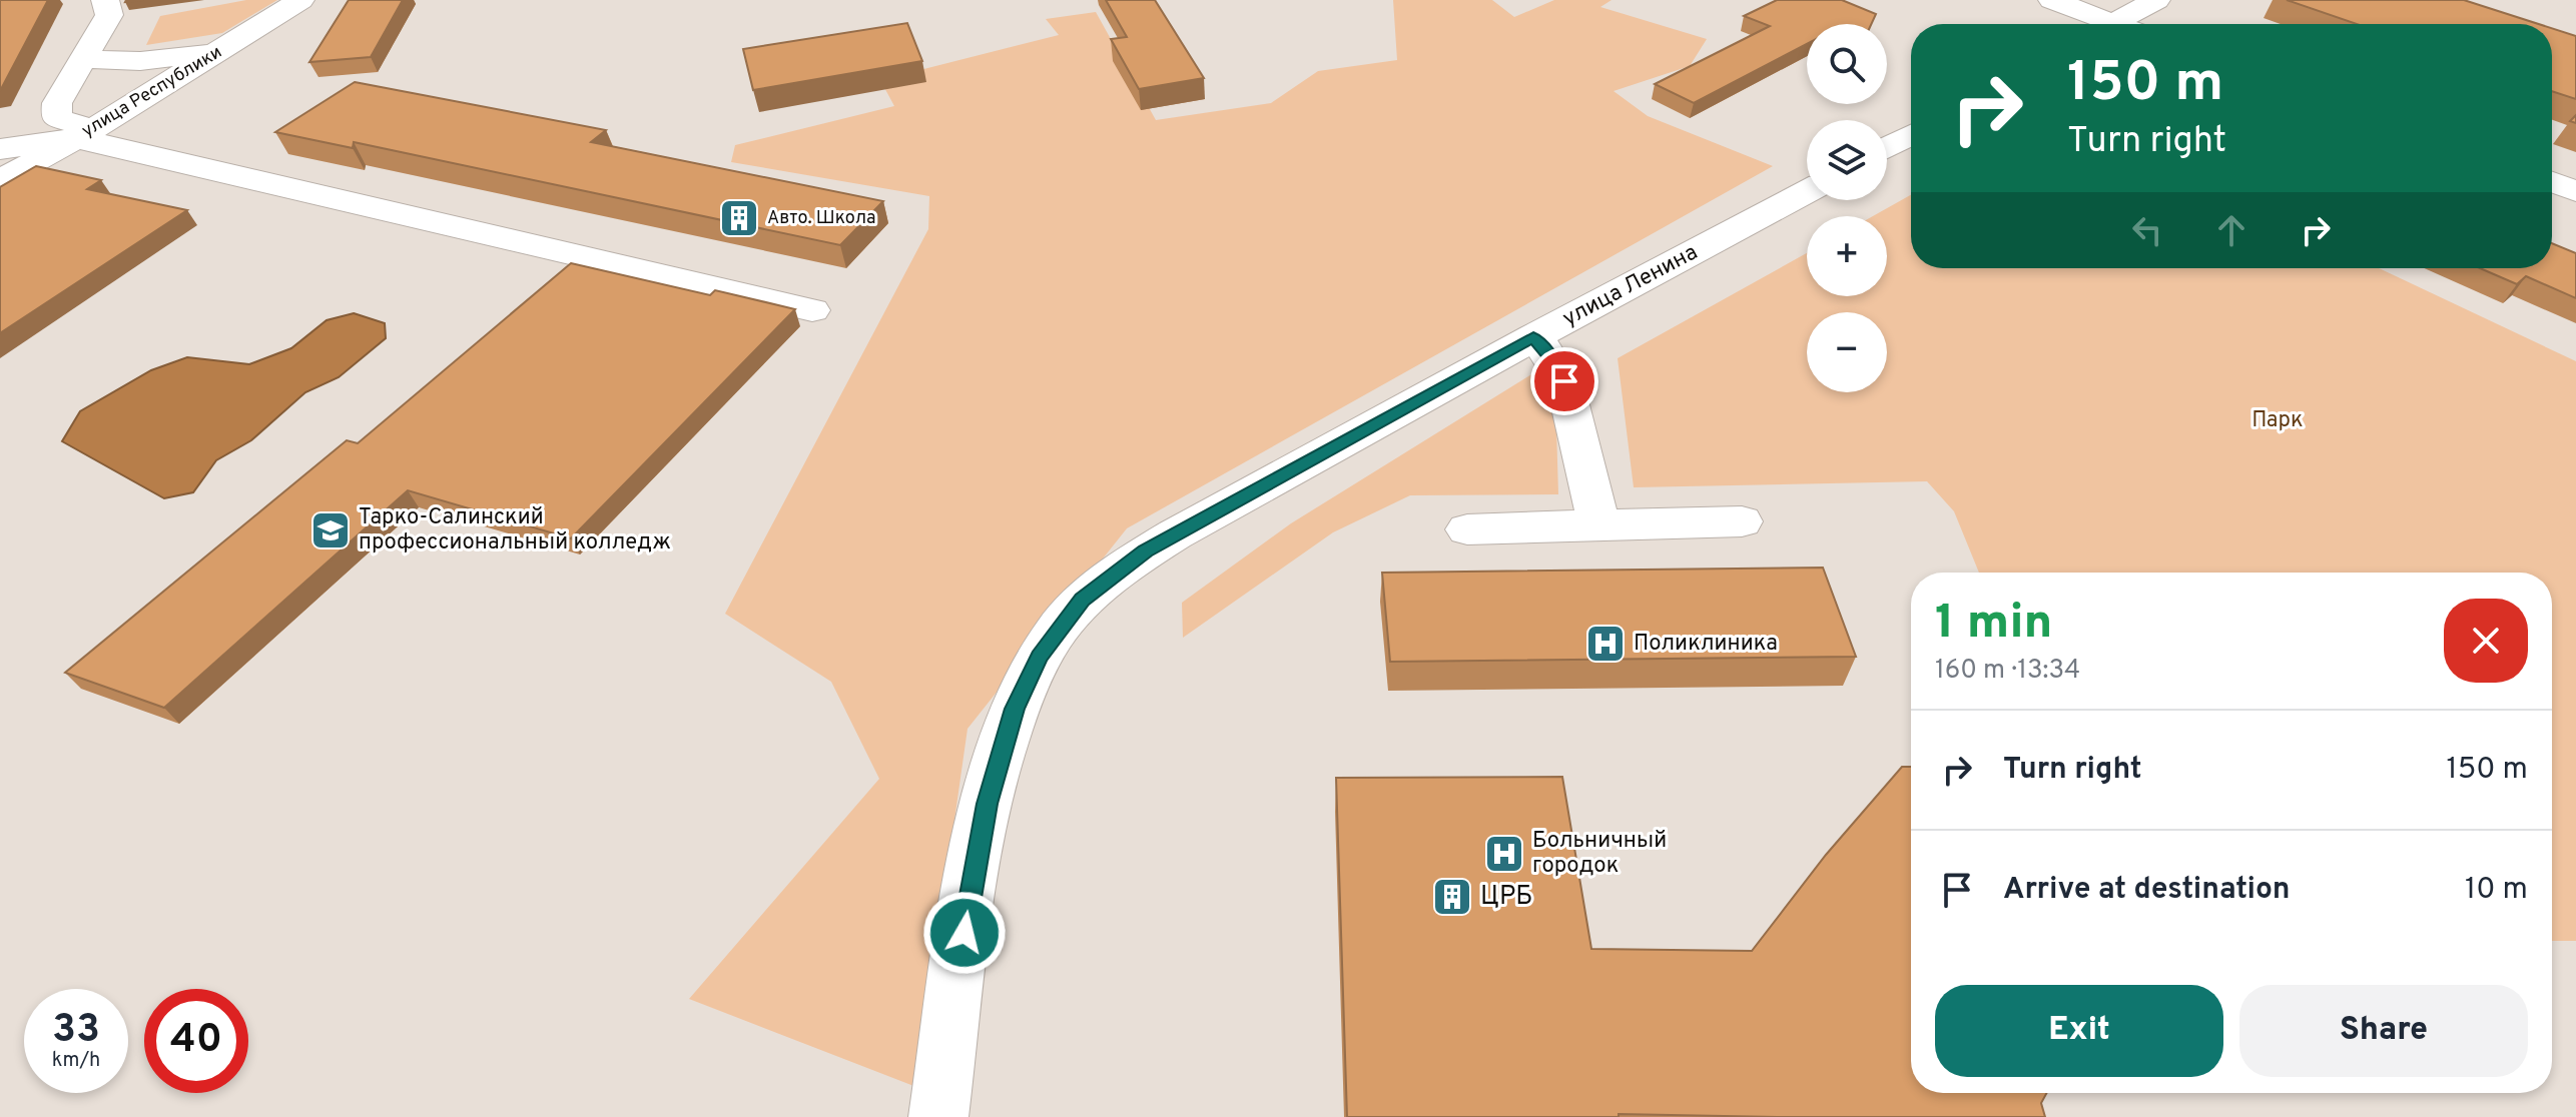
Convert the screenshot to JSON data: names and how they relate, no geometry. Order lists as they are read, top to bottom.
{
  "streets": {
    "street": ["улица Республики", "улица Ленина"]
  },
  "parks": ["Парк"],
  "places": {
    "building": ["Авто. Школа", "ЦРБ"],
    "school or university": ["Тарко-Салинский профессиональный колледж"],
    "hospital": ["Поликлиника", "Больничный городок"]
  },
  "page": {
    "map_buttons": ["+", "−"],
    "turn": ["150 m", "Turn right"],
    "heading": ["1 min", "160 m · 13:34"],
    "list": [
      {
        "name": "Turn right",
        "value": "150 m"
      },
      {
        "name": "Arrive at destination",
        "value": "10 m"
      }
    ],
    "buttons": ["Exit", "Share"],
    "speed": "33 km/h",
    "limit": "40"
  }
}
